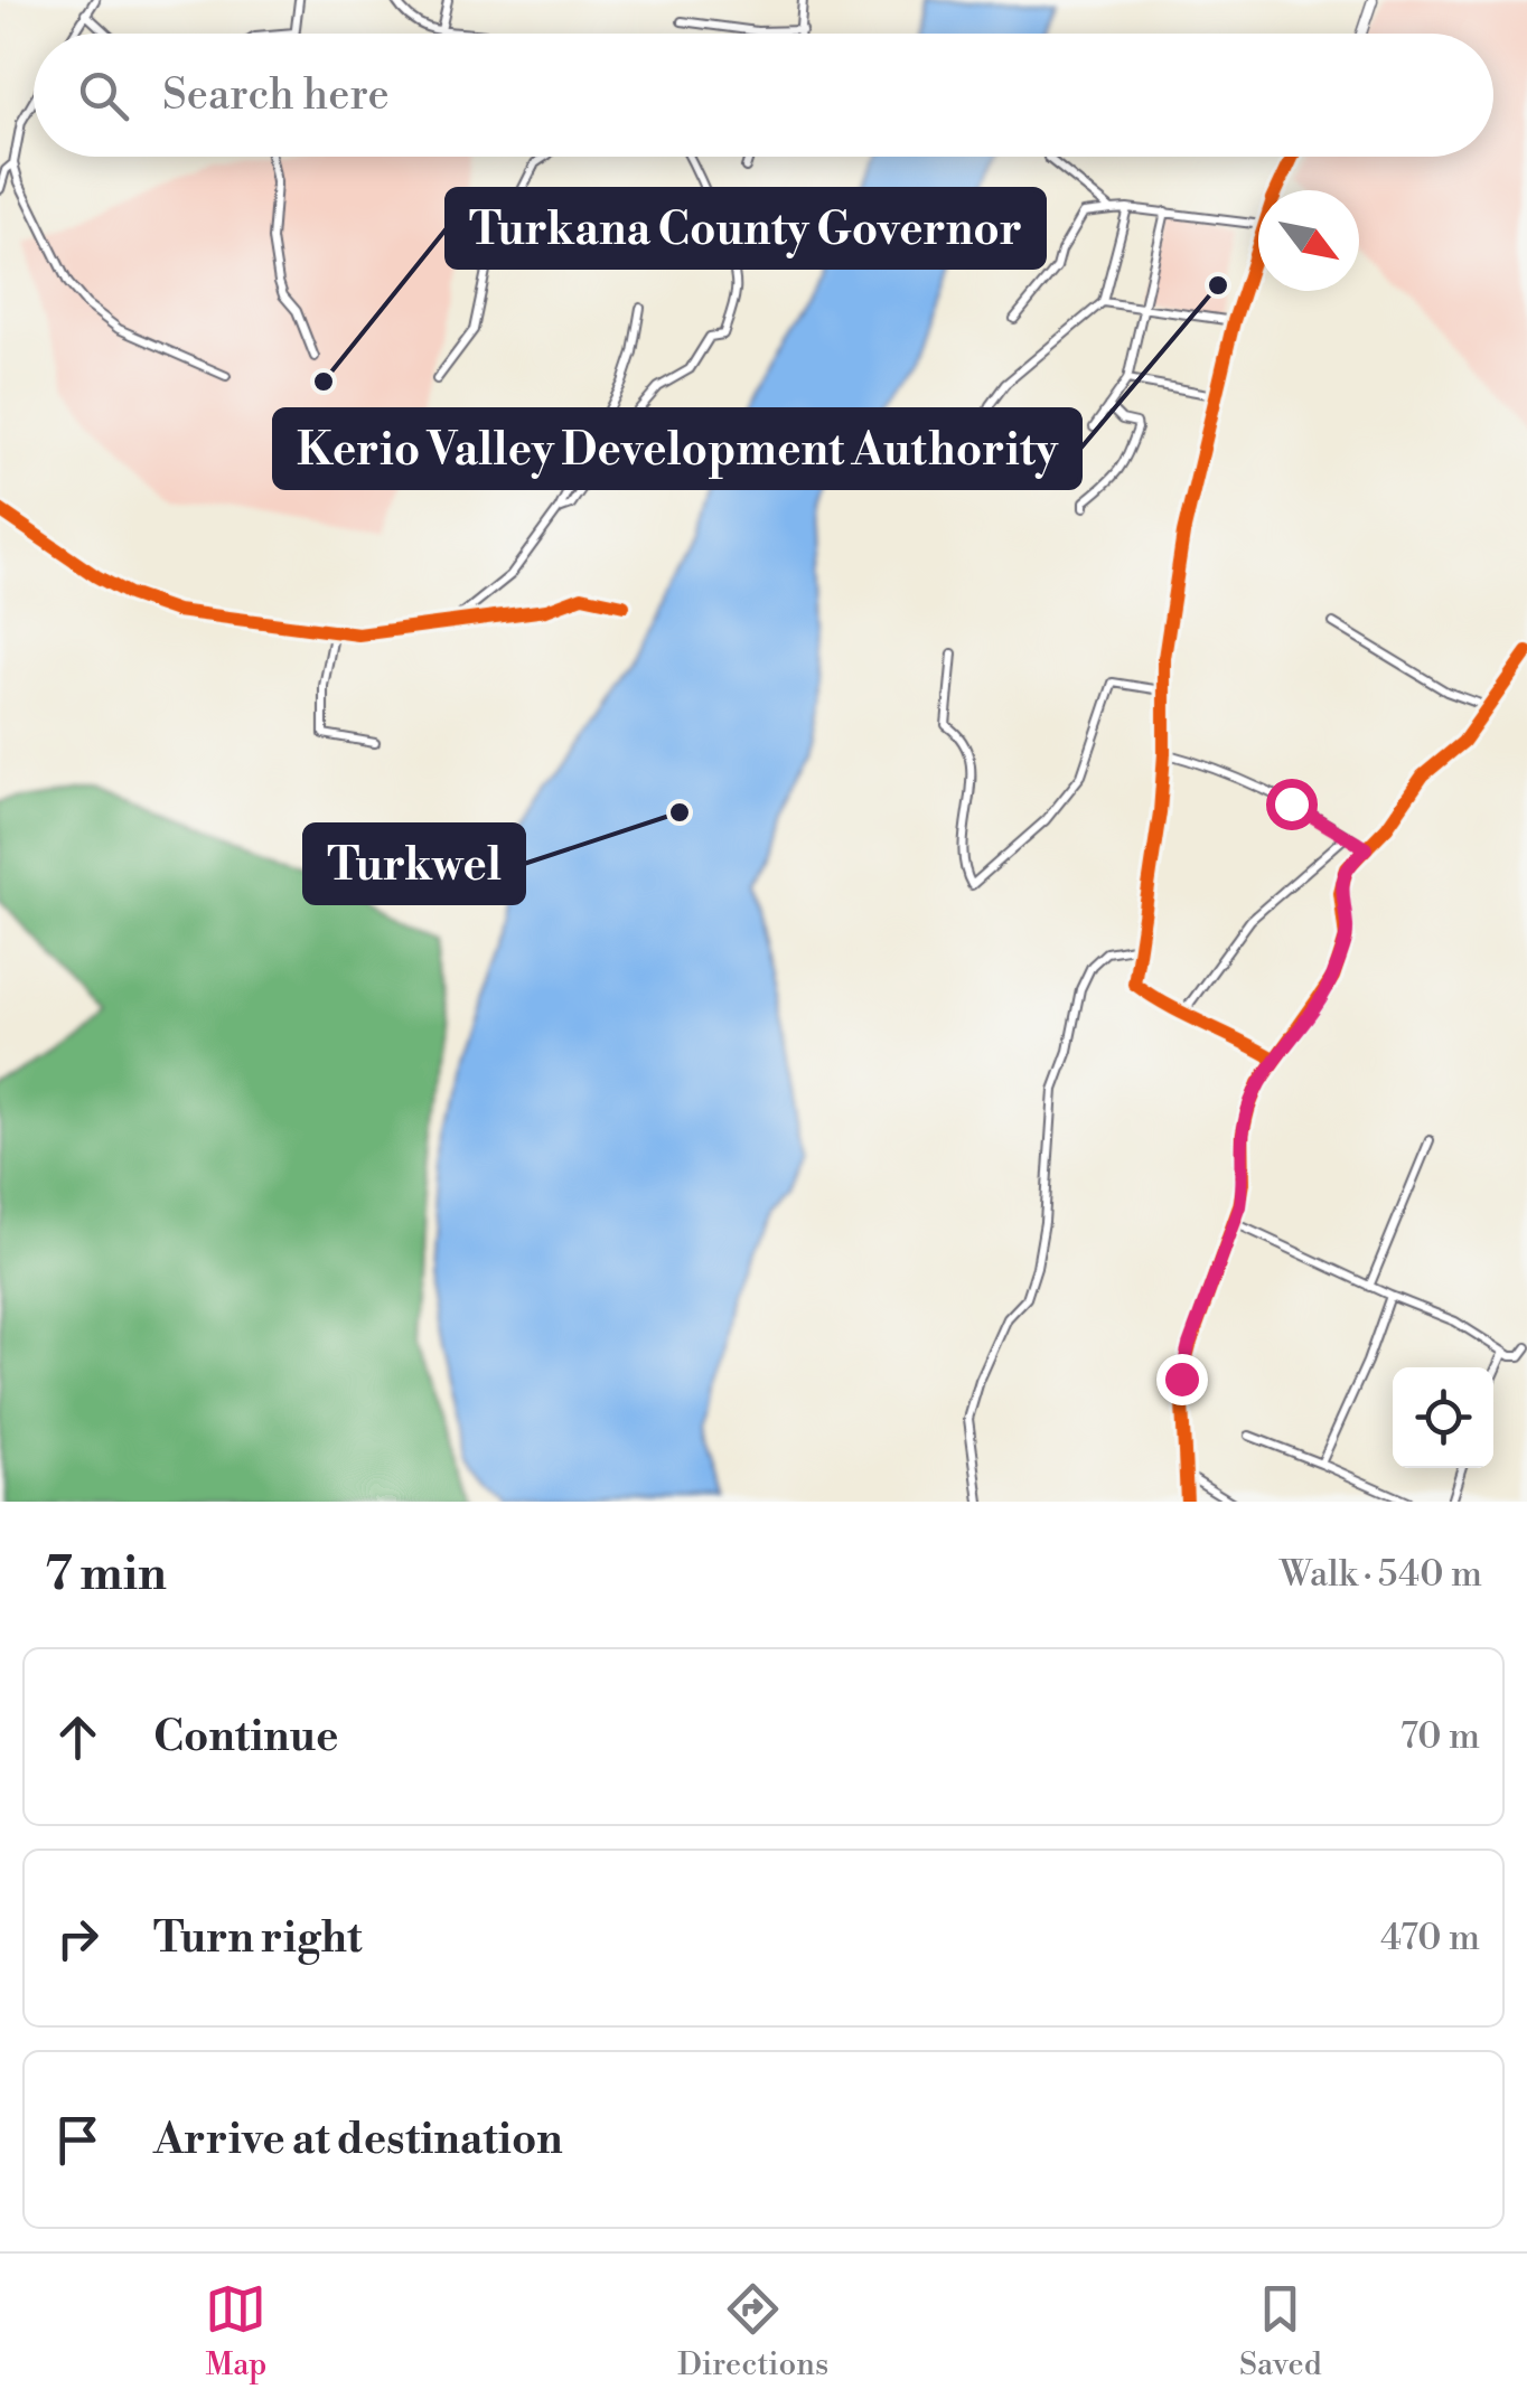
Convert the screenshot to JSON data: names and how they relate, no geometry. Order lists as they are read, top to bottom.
{
  "places": ["Kerio Valley Development Authority", "Turkana County Governor", "Turkwel"],
  "north": "bottom right",
  "page": {
    "search": "Search here",
    "heading": ["7 min", "Walk · 540 m"],
    "list": [
      ["Continue", "70 m"],
      ["Turn right", "470 m"],
      "Arrive at destination"
    ],
    "nav": ["Map", "Directions", "Saved"]
  }
}
